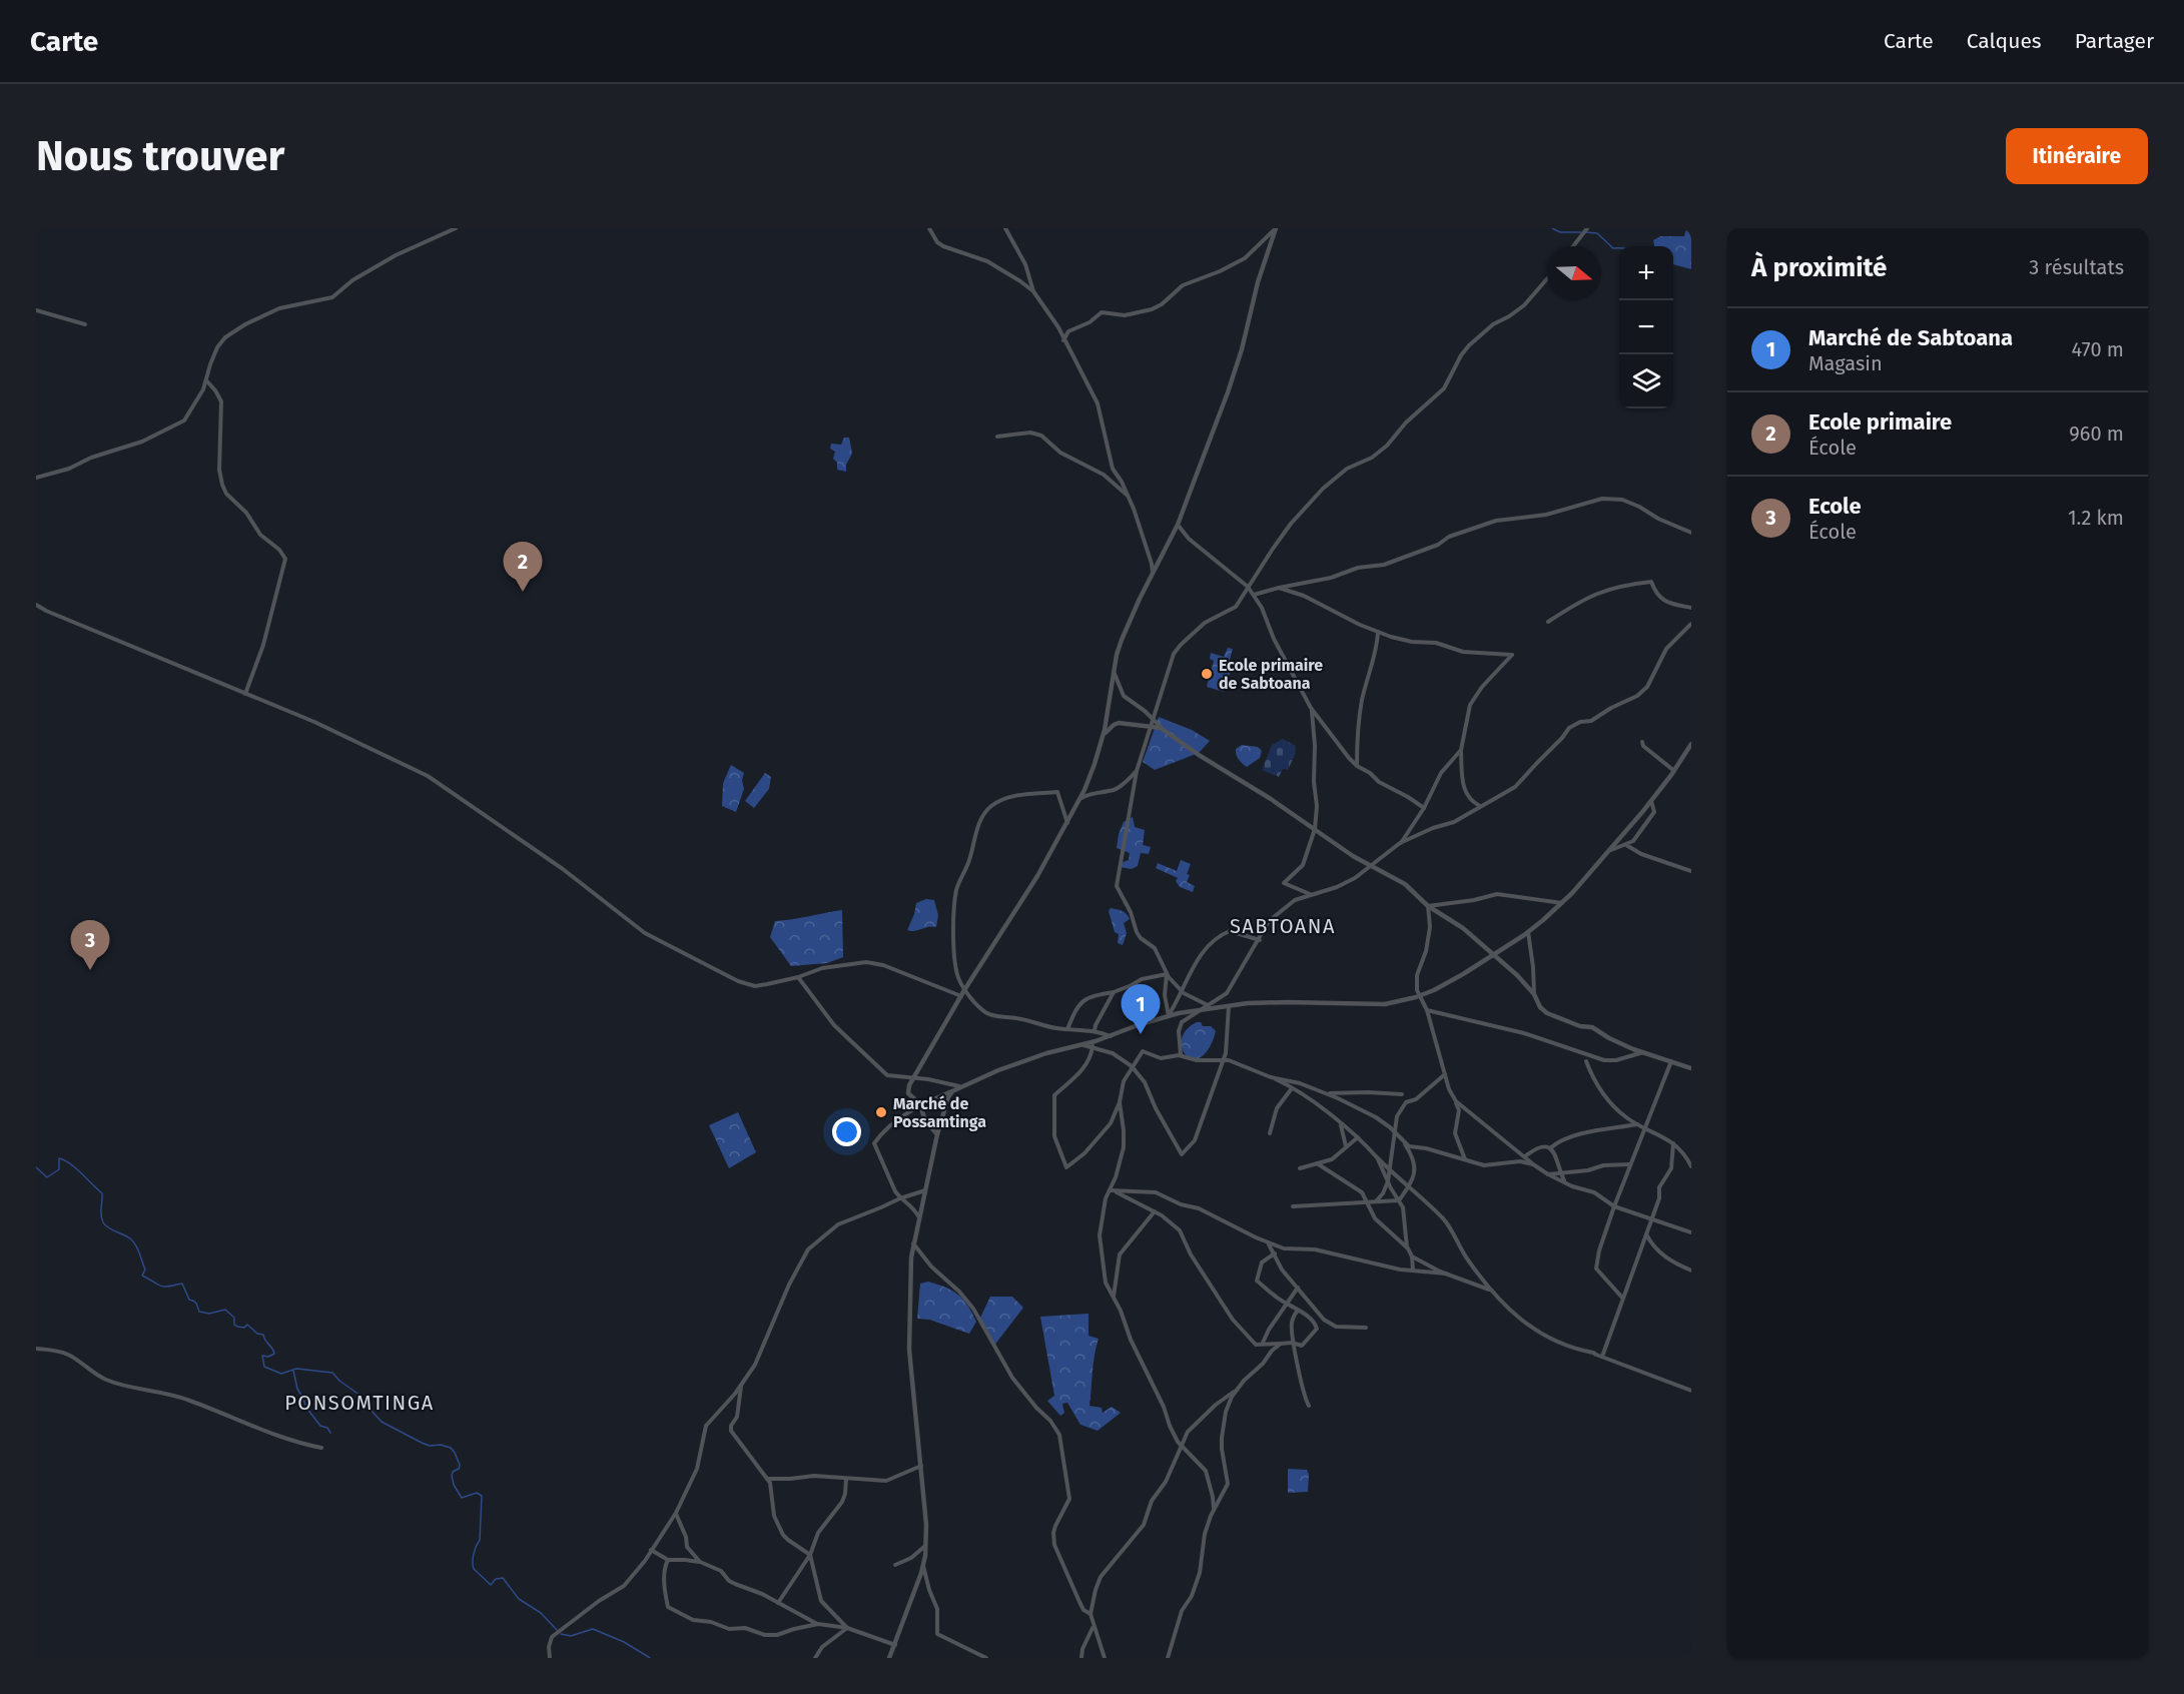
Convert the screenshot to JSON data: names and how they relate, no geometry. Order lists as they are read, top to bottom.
{
  "districts": ["SABTOANA", "PONSOMTINGA"],
  "places": ["Ecole primaire de Sabtoana", "Marché de Possamtinga"],
  "north": "right",
  "page": {
    "header": "Carte",
    "nav": ["Carte", "Calques", "Partager"],
    "buttons": "Itinéraire",
    "title": "Nous trouver",
    "heading": ["À proximité", "3 résultats"],
    "map_buttons": ["+", "−"],
    "list": [
      {
        "mark": "1",
        "name": "Marché de Sabtoana",
        "note": "Magasin",
        "value": "470 m"
      },
      {
        "mark": "2",
        "name": "Ecole primaire",
        "note": "École",
        "value": "960 m"
      },
      {
        "mark": "3",
        "name": "Ecole",
        "note": "École",
        "value": "1.2 km"
      }
    ],
    "pins": ["2", "3", "1"]
  }
}
